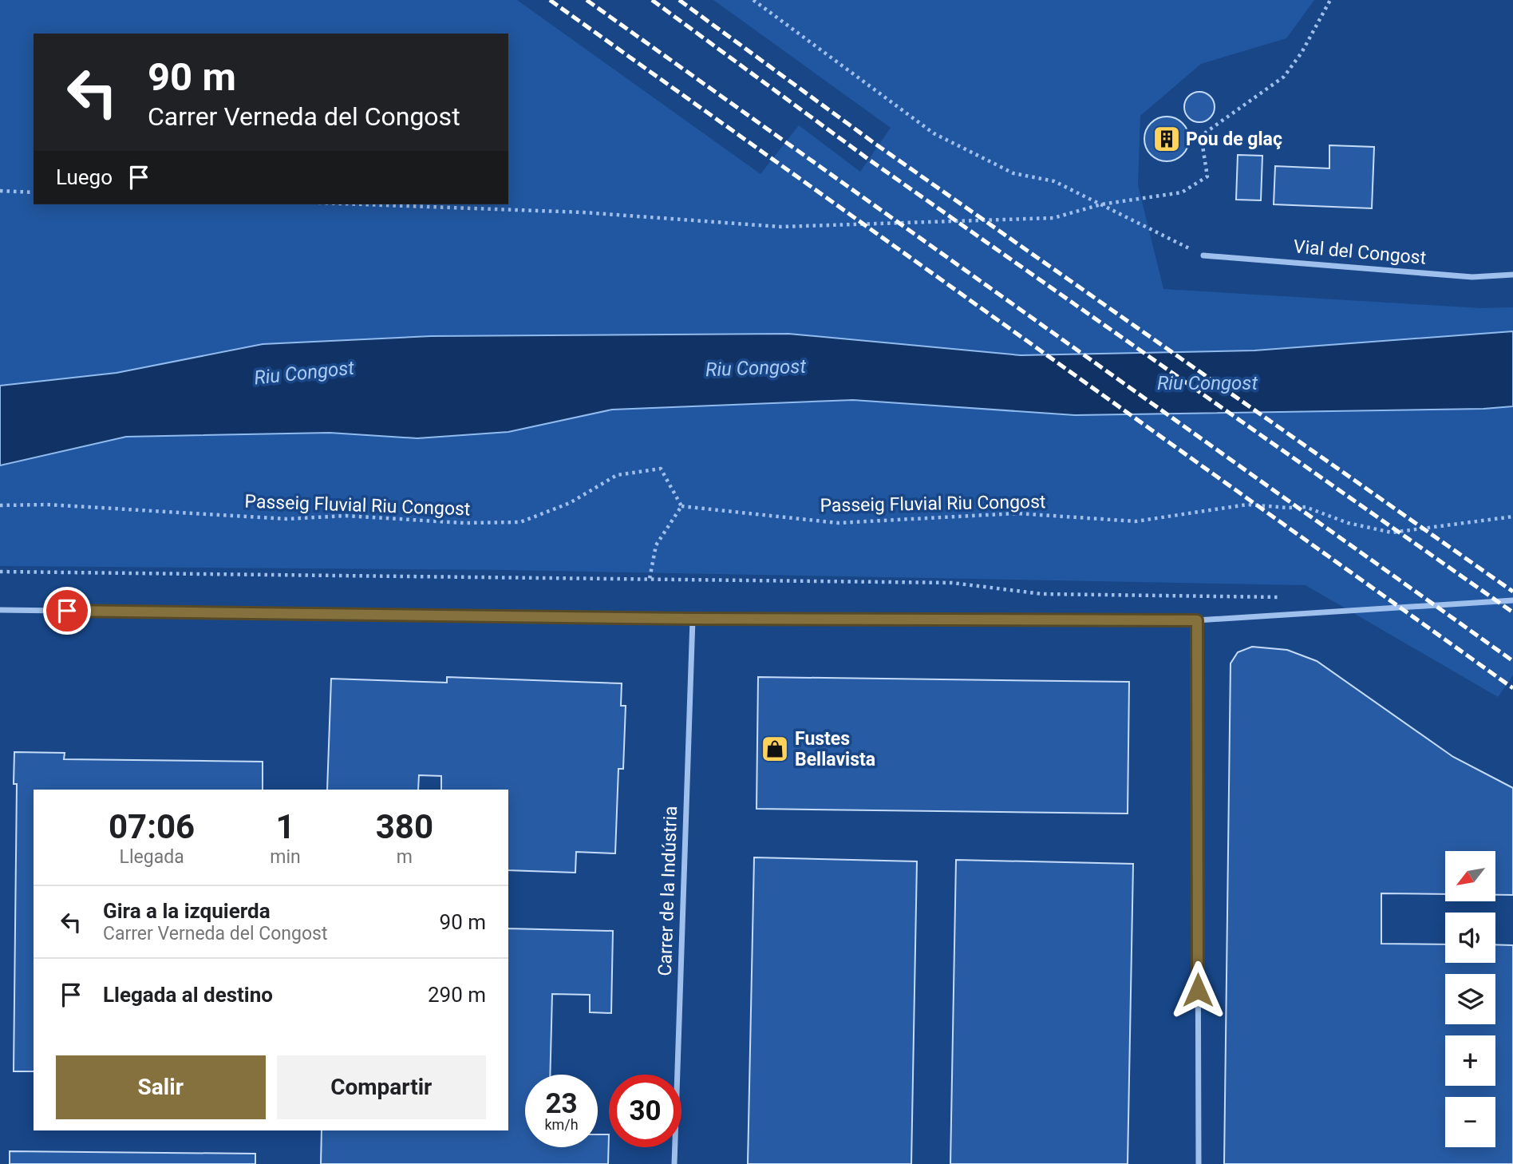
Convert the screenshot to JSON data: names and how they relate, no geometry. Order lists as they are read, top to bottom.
{
  "streets": {
    "street": ["Vial del Congost", "Carrer de la Indústria"],
    "path": ["Passeig Fluvial Riu Congost"]
  },
  "water": ["Riu Congost"],
  "places": {
    "building": ["Pou de glaç"],
    "shop": ["Fustes Bellavista"]
  },
  "north": "bottom left",
  "page": {
    "turn": ["90 m", "Carrer Verneda del Congost"],
    "then": "Luego",
    "eta": [
      "07:06",
      "Llegada",
      "1",
      "min",
      "380",
      "m"
    ],
    "map_buttons": ["+", "−"],
    "list": [
      {
        "name": "Gira a la izquierda",
        "note": "Carrer Verneda del Congost",
        "value": "90 m"
      },
      {
        "name": "Llegada al destino",
        "value": "290 m"
      }
    ],
    "buttons": ["Salir", "Compartir"],
    "speed": "23 km/h",
    "limit": "30"
  }
}
